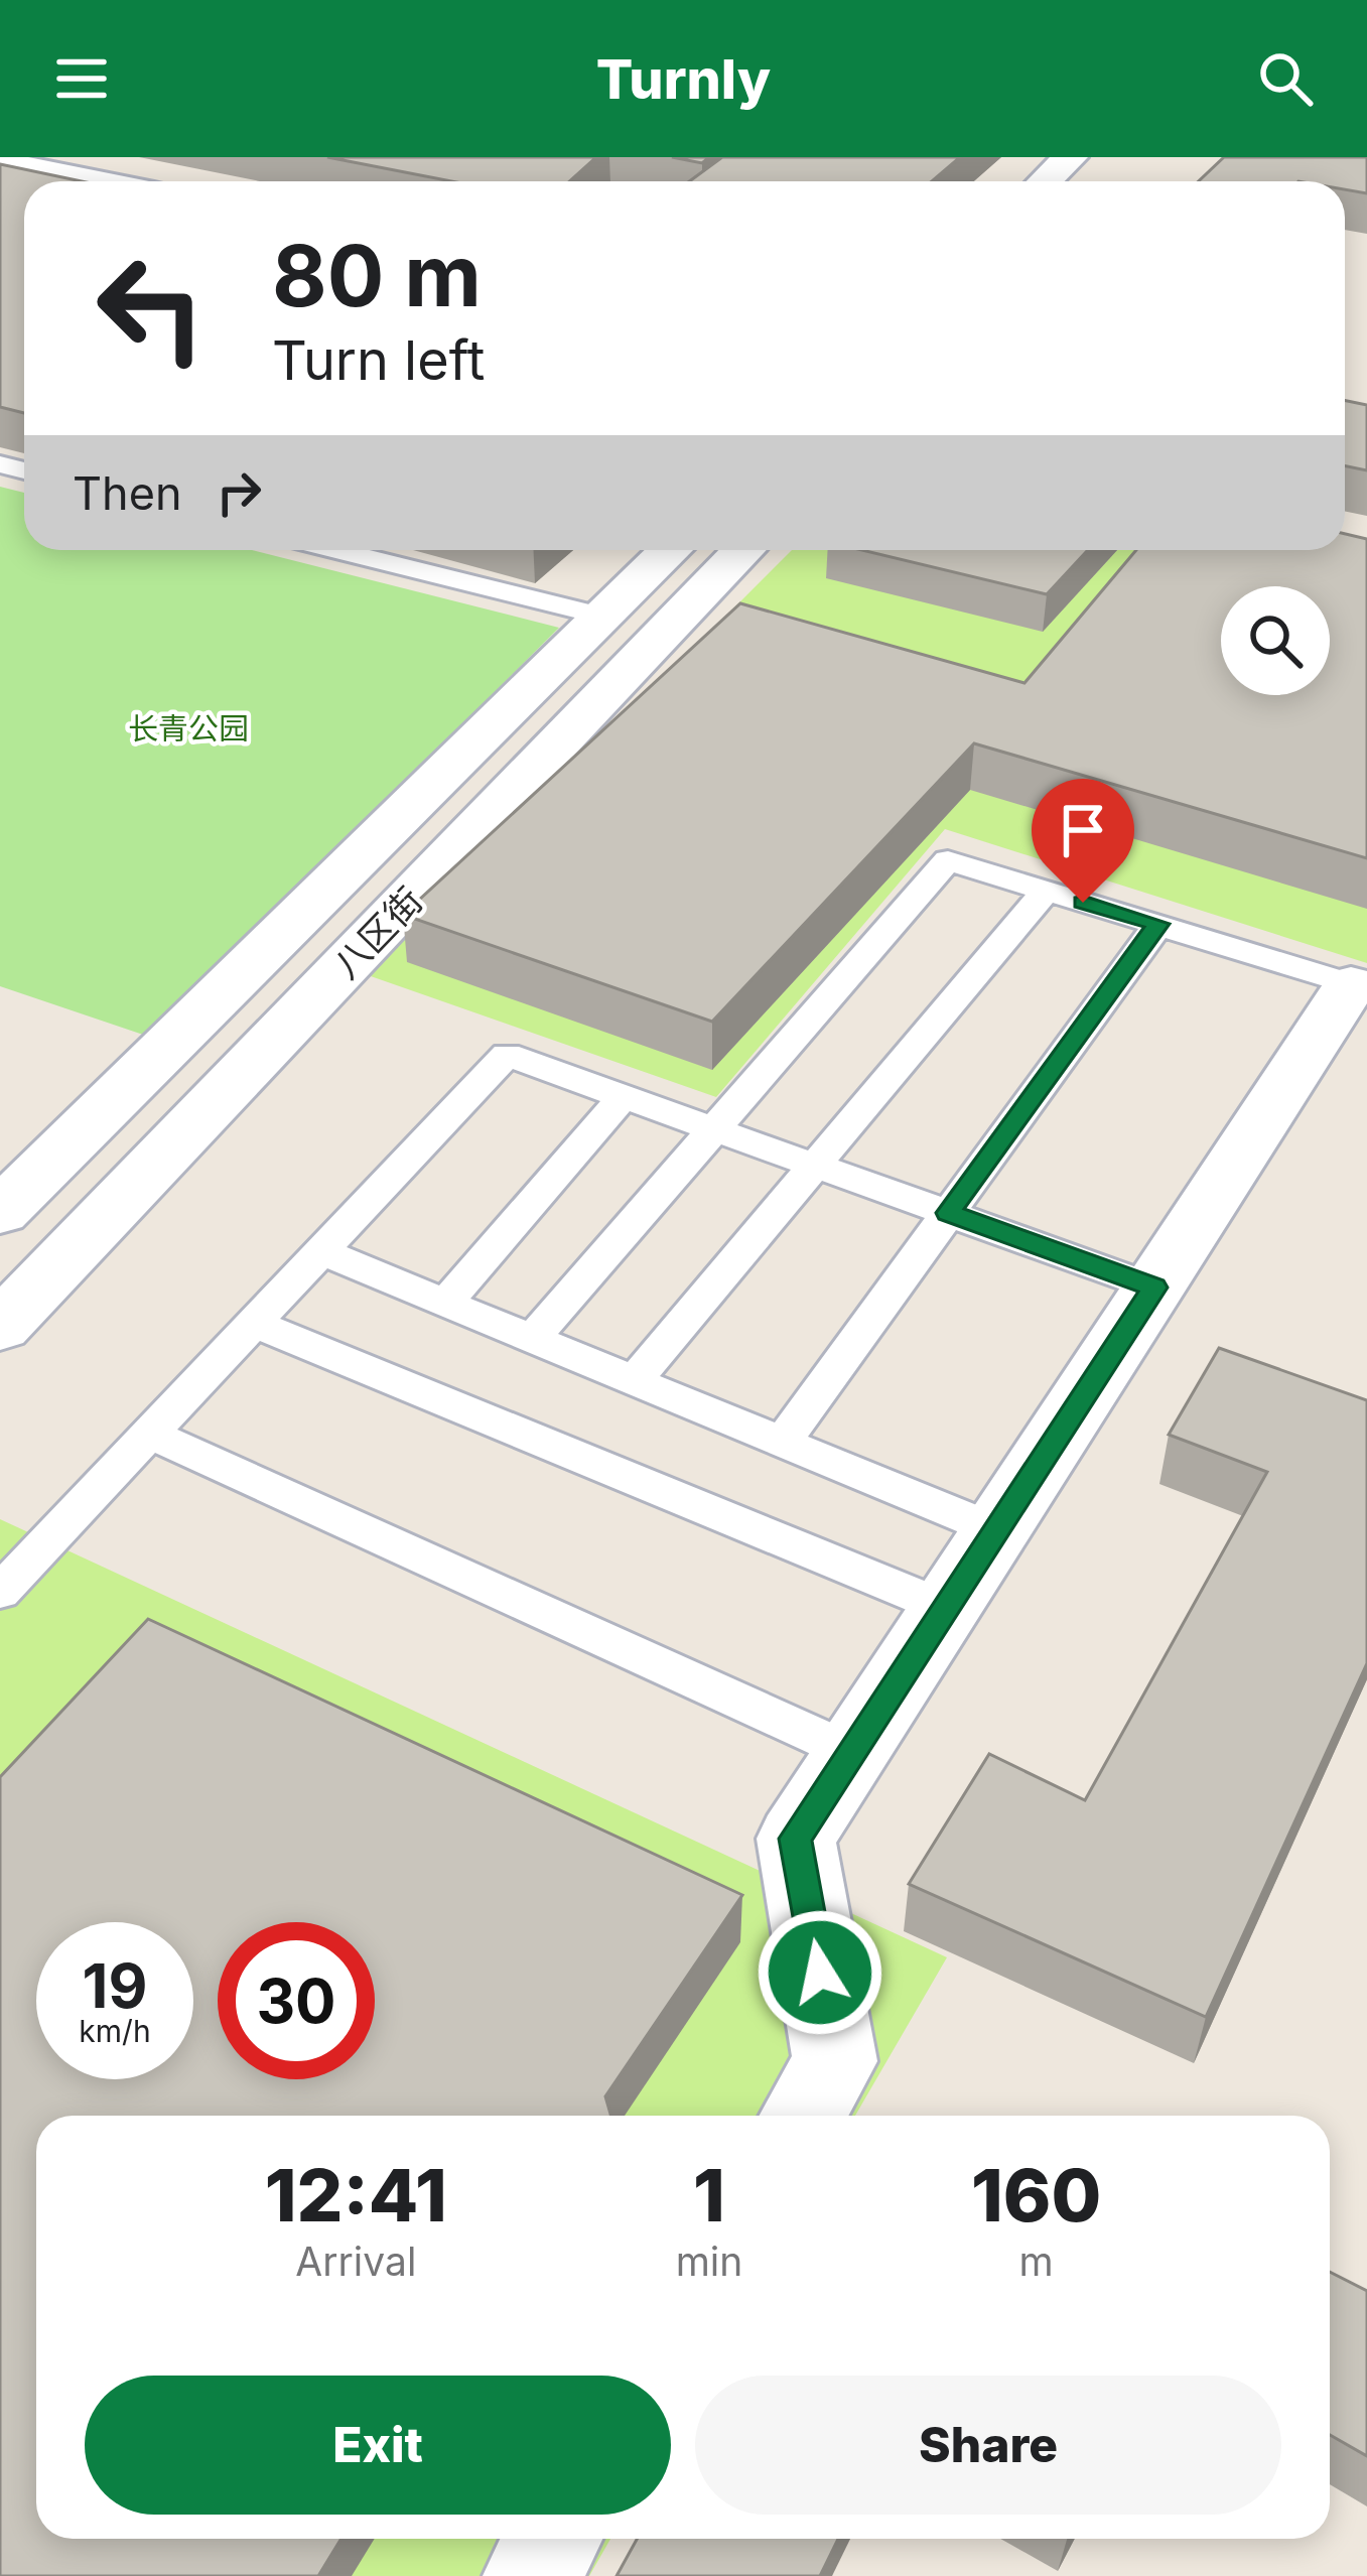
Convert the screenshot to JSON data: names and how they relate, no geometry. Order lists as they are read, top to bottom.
{
  "streets": {
    "main road": ["八区街"]
  },
  "parks": ["长青公园"],
  "page": {
    "header": "Turnly",
    "turn": ["80 m", "Turn left"],
    "then": "Then",
    "speed": "19 km/h",
    "limit": "30",
    "eta": [
      "12:41",
      "Arrival",
      "1",
      "min",
      "160",
      "m"
    ],
    "buttons": ["Exit", "Share"]
  }
}
